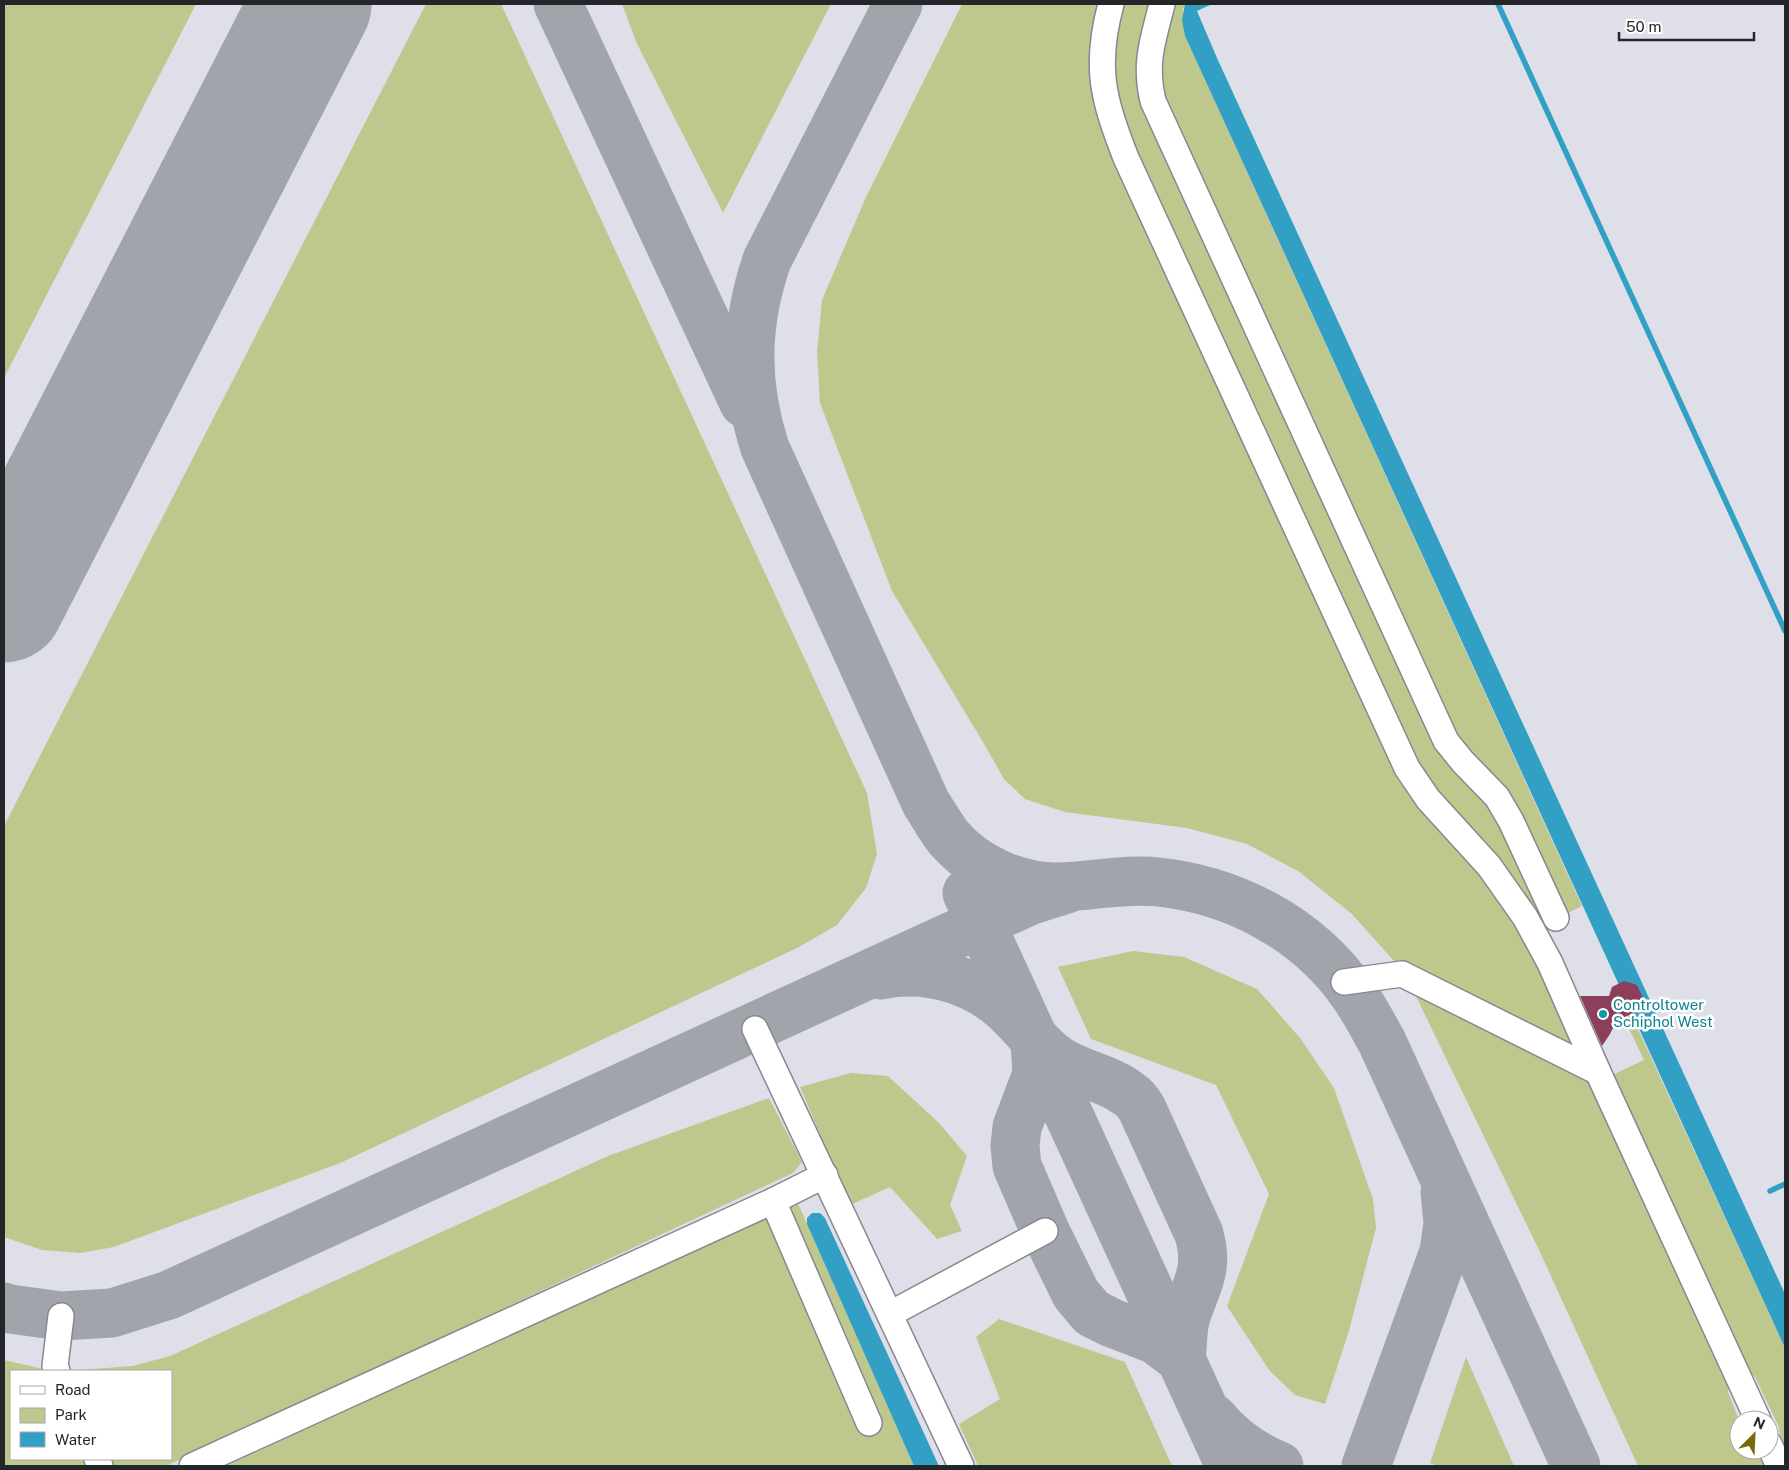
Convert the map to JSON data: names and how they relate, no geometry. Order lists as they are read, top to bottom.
{
  "places": ["Controltower Schiphol West"],
  "legend": ["Road", "Park", "Water"],
  "scale_bar": "50 m",
  "north": "top right"
}
